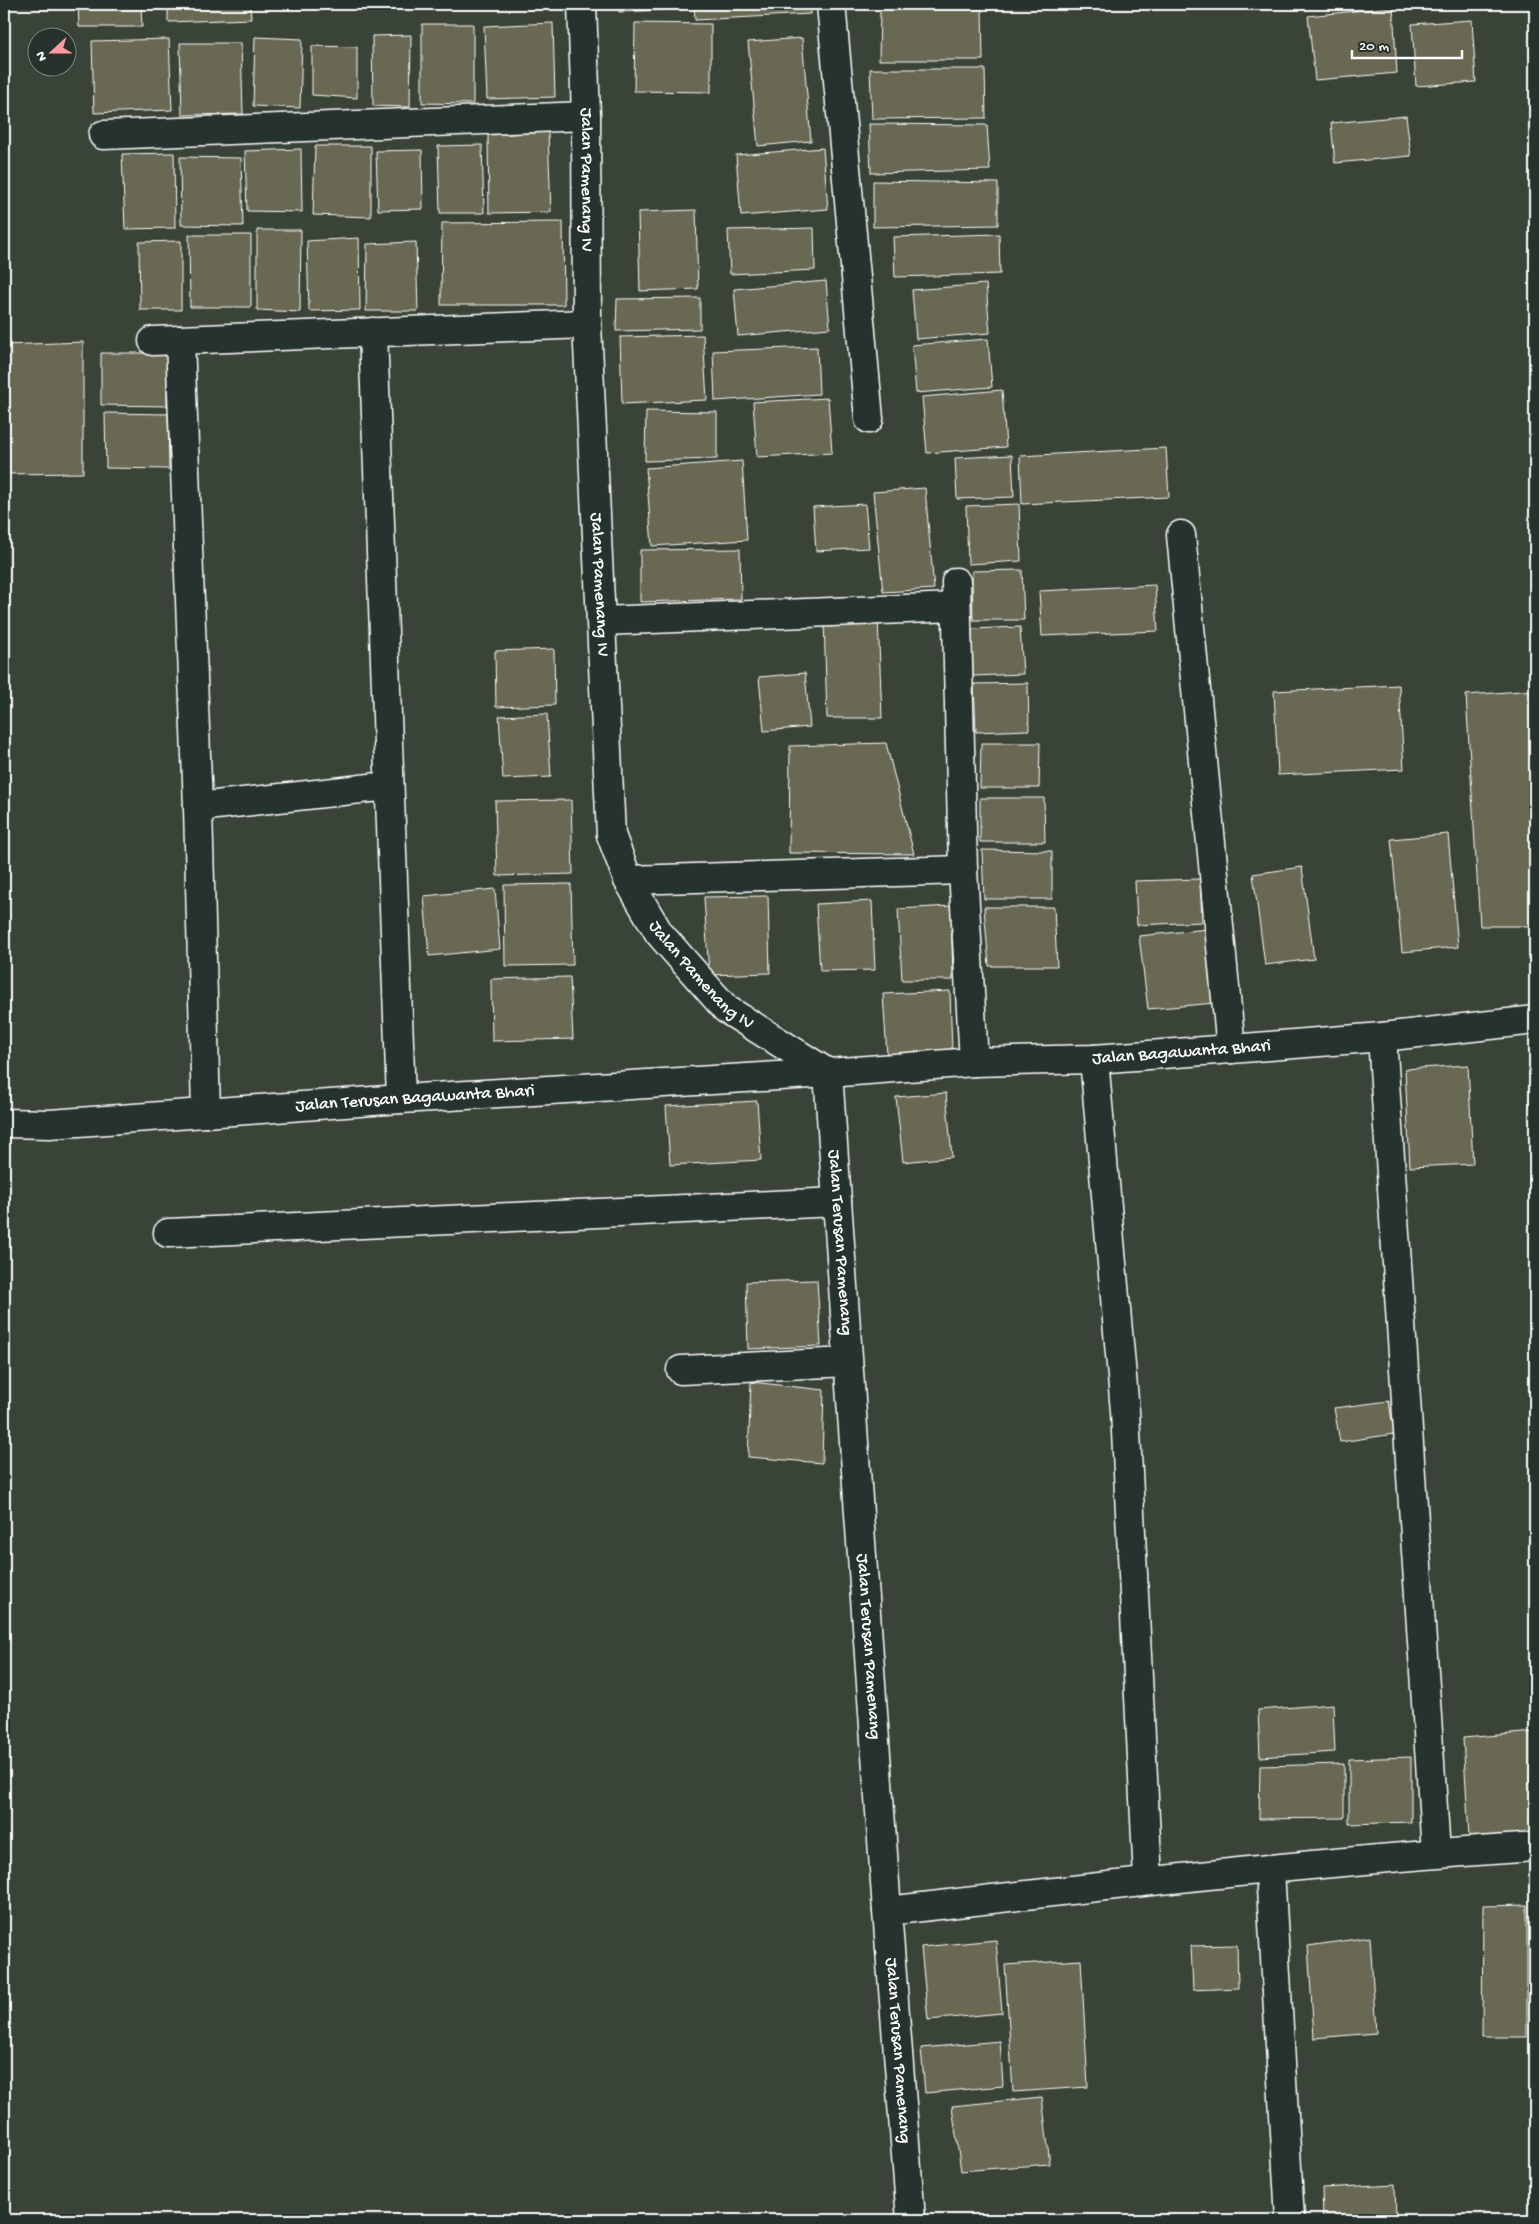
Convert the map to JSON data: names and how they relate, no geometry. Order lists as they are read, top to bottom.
{
  "streets": {
    "street": [
      "Jalan Pamenang IV",
      "Jalan Bagawanta Bhari",
      "Jalan Terusan Bagawanta Bhari",
      "Jalan Terusan Pamenang"
    ]
  },
  "crossings": [
    ["Jalan Pamenang IV", "Jalan Bagawanta Bhari"],
    ["Jalan Pamenang IV", "Jalan Terusan Bagawanta Bhari"],
    ["Jalan Pamenang IV", "Jalan Terusan Pamenang"],
    ["Jalan Bagawanta Bhari", "Jalan Terusan Bagawanta Bhari"],
    ["Jalan Bagawanta Bhari", "Jalan Terusan Pamenang"],
    ["Jalan Terusan Bagawanta Bhari", "Jalan Terusan Pamenang"]
  ],
  "scale_bar": "20 m",
  "north": "left"
}
